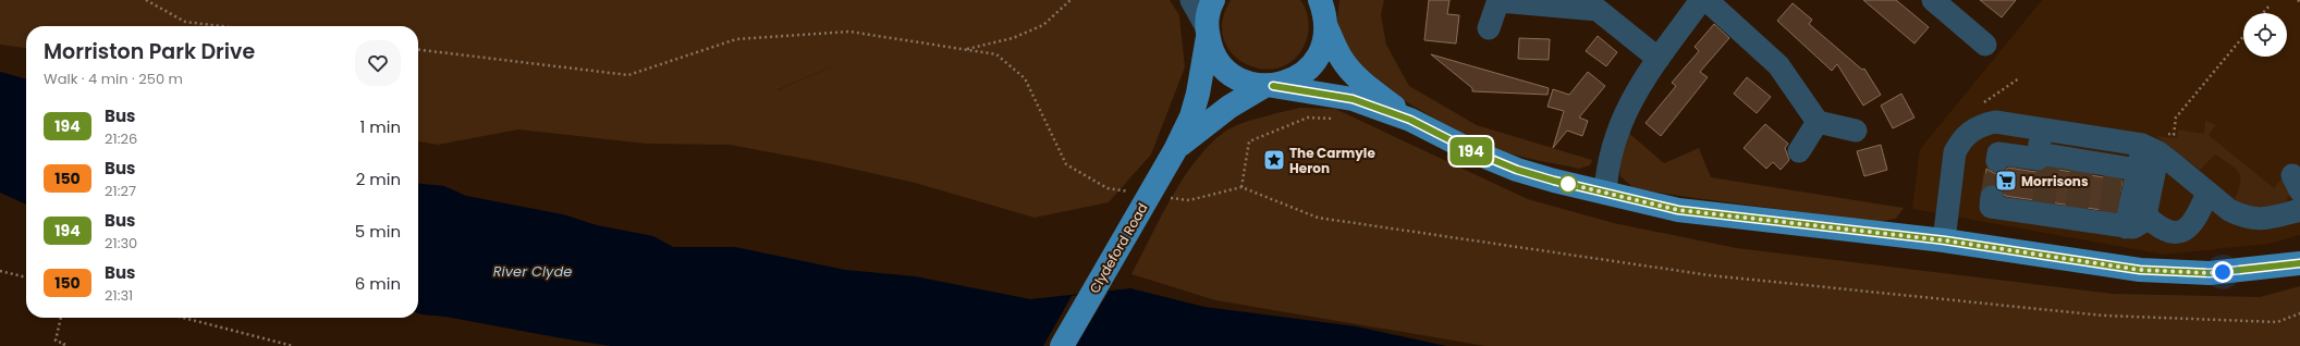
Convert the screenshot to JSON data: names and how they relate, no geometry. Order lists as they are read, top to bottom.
{
  "streets": {
    "main road": ["Clydeford Road"]
  },
  "water": ["River Clyde"],
  "places": {
    "place": ["The Carmyle Heron"],
    "supermarket": ["Morrisons"]
  },
  "lines": ["bus line 194"],
  "page": {
    "on_map": "194",
    "heading": ["Morriston Park Drive", "Walk · 4 min · 250 m"],
    "list": [
      {
        "mark": "194",
        "name": "Bus",
        "note": "21:26",
        "value": "1 min"
      },
      {
        "mark": "150",
        "name": "Bus",
        "note": "21:27",
        "value": "2 min"
      },
      {
        "mark": "194",
        "name": "Bus",
        "note": "21:30",
        "value": "5 min"
      },
      {
        "mark": "150",
        "name": "Bus",
        "note": "21:31",
        "value": "6 min"
      }
    ]
  }
}
